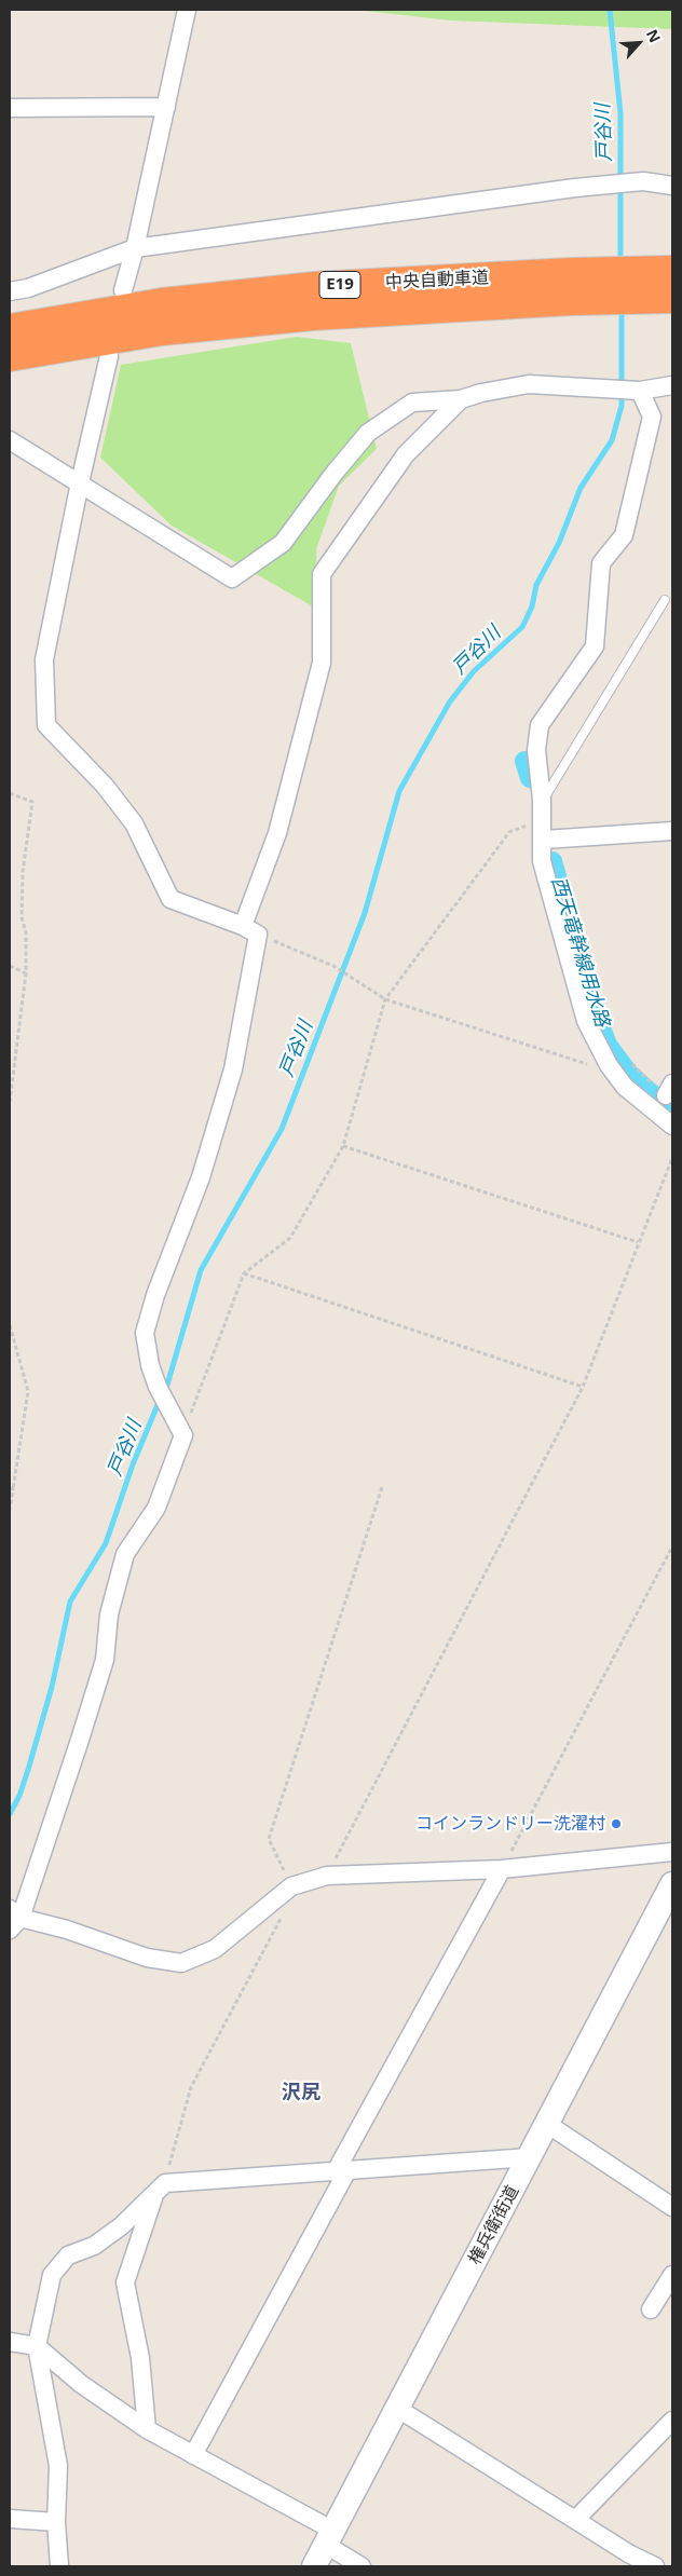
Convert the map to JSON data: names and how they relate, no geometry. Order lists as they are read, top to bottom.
{
  "streets": {
    "highway": ["中央自動車道", "E19"],
    "street": ["権兵衛街道"]
  },
  "districts": ["沢尻"],
  "water": ["戸谷川", "西天竜幹線用水路"],
  "places": ["コインランドリー洗濯村"],
  "north": "top right"
}
